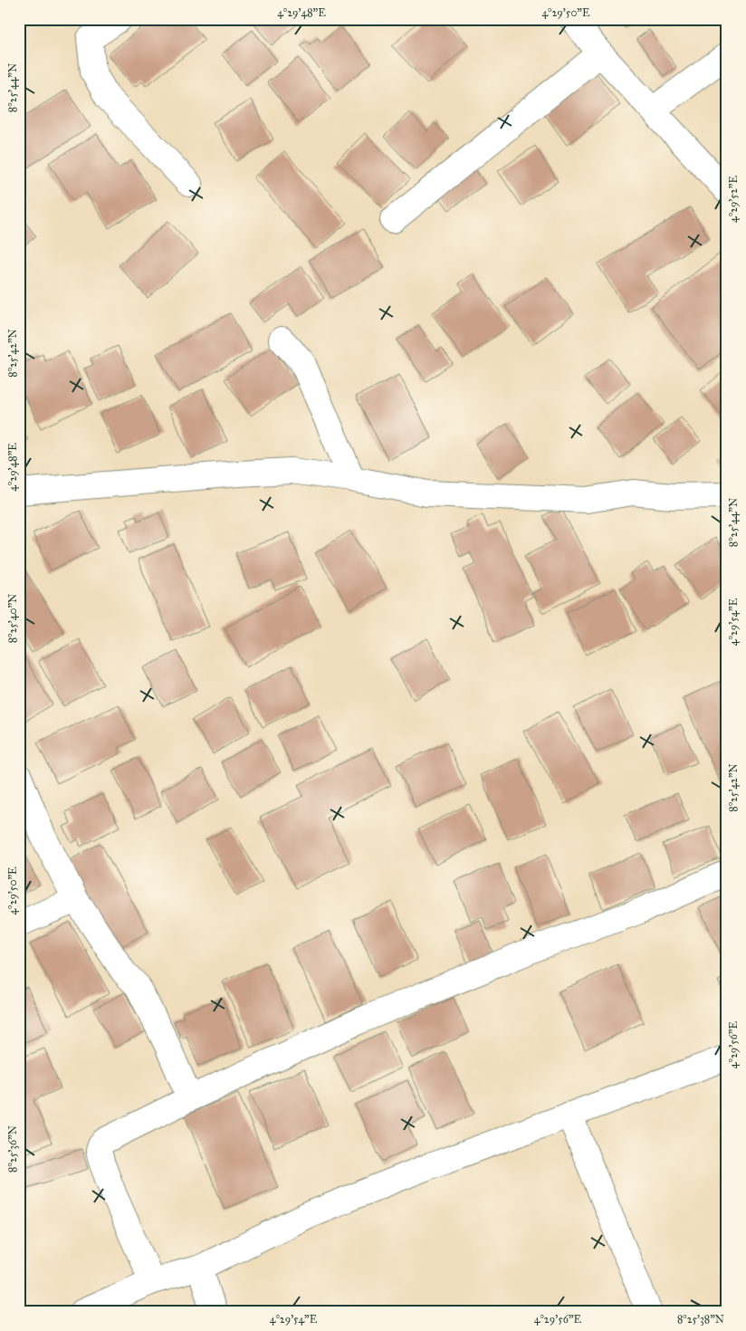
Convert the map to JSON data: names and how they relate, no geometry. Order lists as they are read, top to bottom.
{
  "coordinates": [
    "4°29'48\"E",
    "4°29'50\"E",
    "8°25'44\"N",
    "4°29'52\"E",
    "8°25'42\"N",
    "8°25'40\"N",
    "4°29'54\"E",
    "4°29'56\"E",
    "8°25'36\"N",
    "8°25'38\"N"
  ]
}
